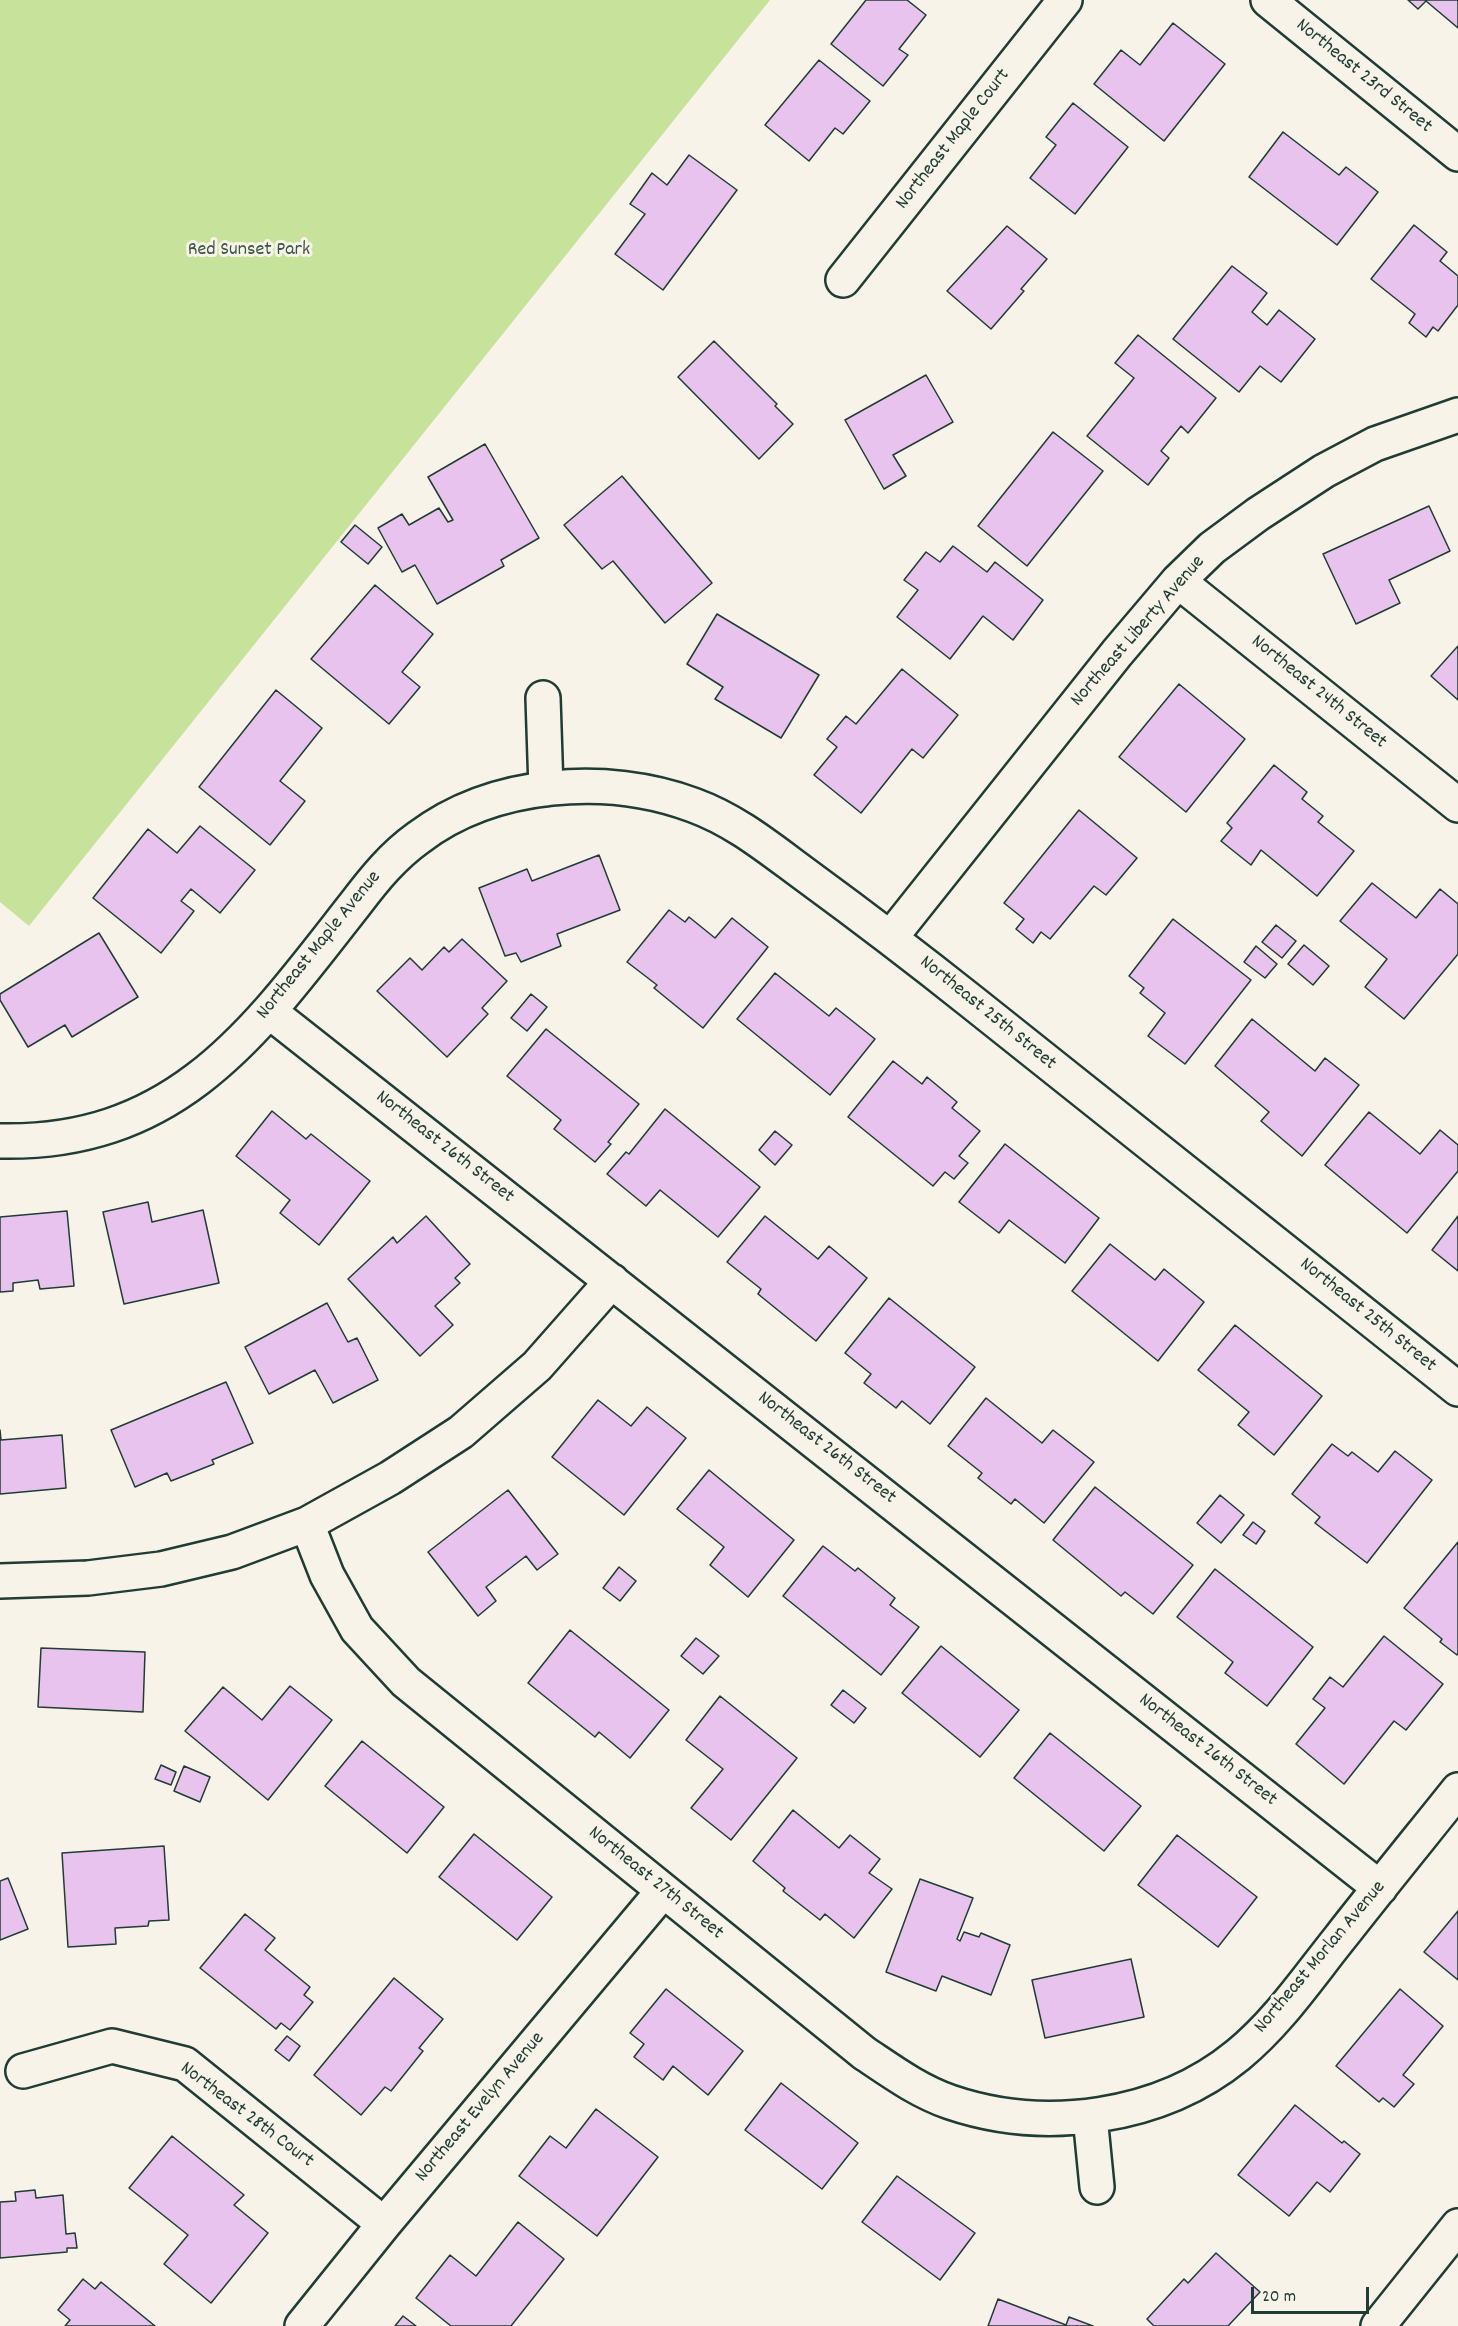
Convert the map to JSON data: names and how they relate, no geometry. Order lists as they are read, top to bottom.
{
  "streets": {
    "street": [
      "Northeast 23rd Street",
      "Northeast Maple Court",
      "Northeast Liberty Avenue",
      "Northeast 24th Street",
      "Northeast Maple Avenue",
      "Northeast 25th Street",
      "Northeast 26th Street",
      "Northeast 27th Street",
      "Northeast Morlan Avenue",
      "Northeast Evelyn Avenue",
      "Northeast 28th Court"
    ]
  },
  "crossings": [
    ["Northeast Liberty Avenue", "Northeast 24th Street"],
    ["Northeast Liberty Avenue", "Northeast 25th Street"],
    ["Northeast Maple Avenue", "Northeast 25th Street"],
    ["Northeast Maple Avenue", "Northeast 26th Street"],
    ["Northeast 26th Street", "Northeast Morlan Avenue"],
    ["Northeast 27th Street", "Northeast Morlan Avenue"],
    ["Northeast 27th Street", "Northeast Evelyn Avenue"],
    ["Northeast Evelyn Avenue", "Northeast 28th Court"]
  ],
  "parks": ["Red Sunset Park"],
  "scale_bar": "20 m"
}
